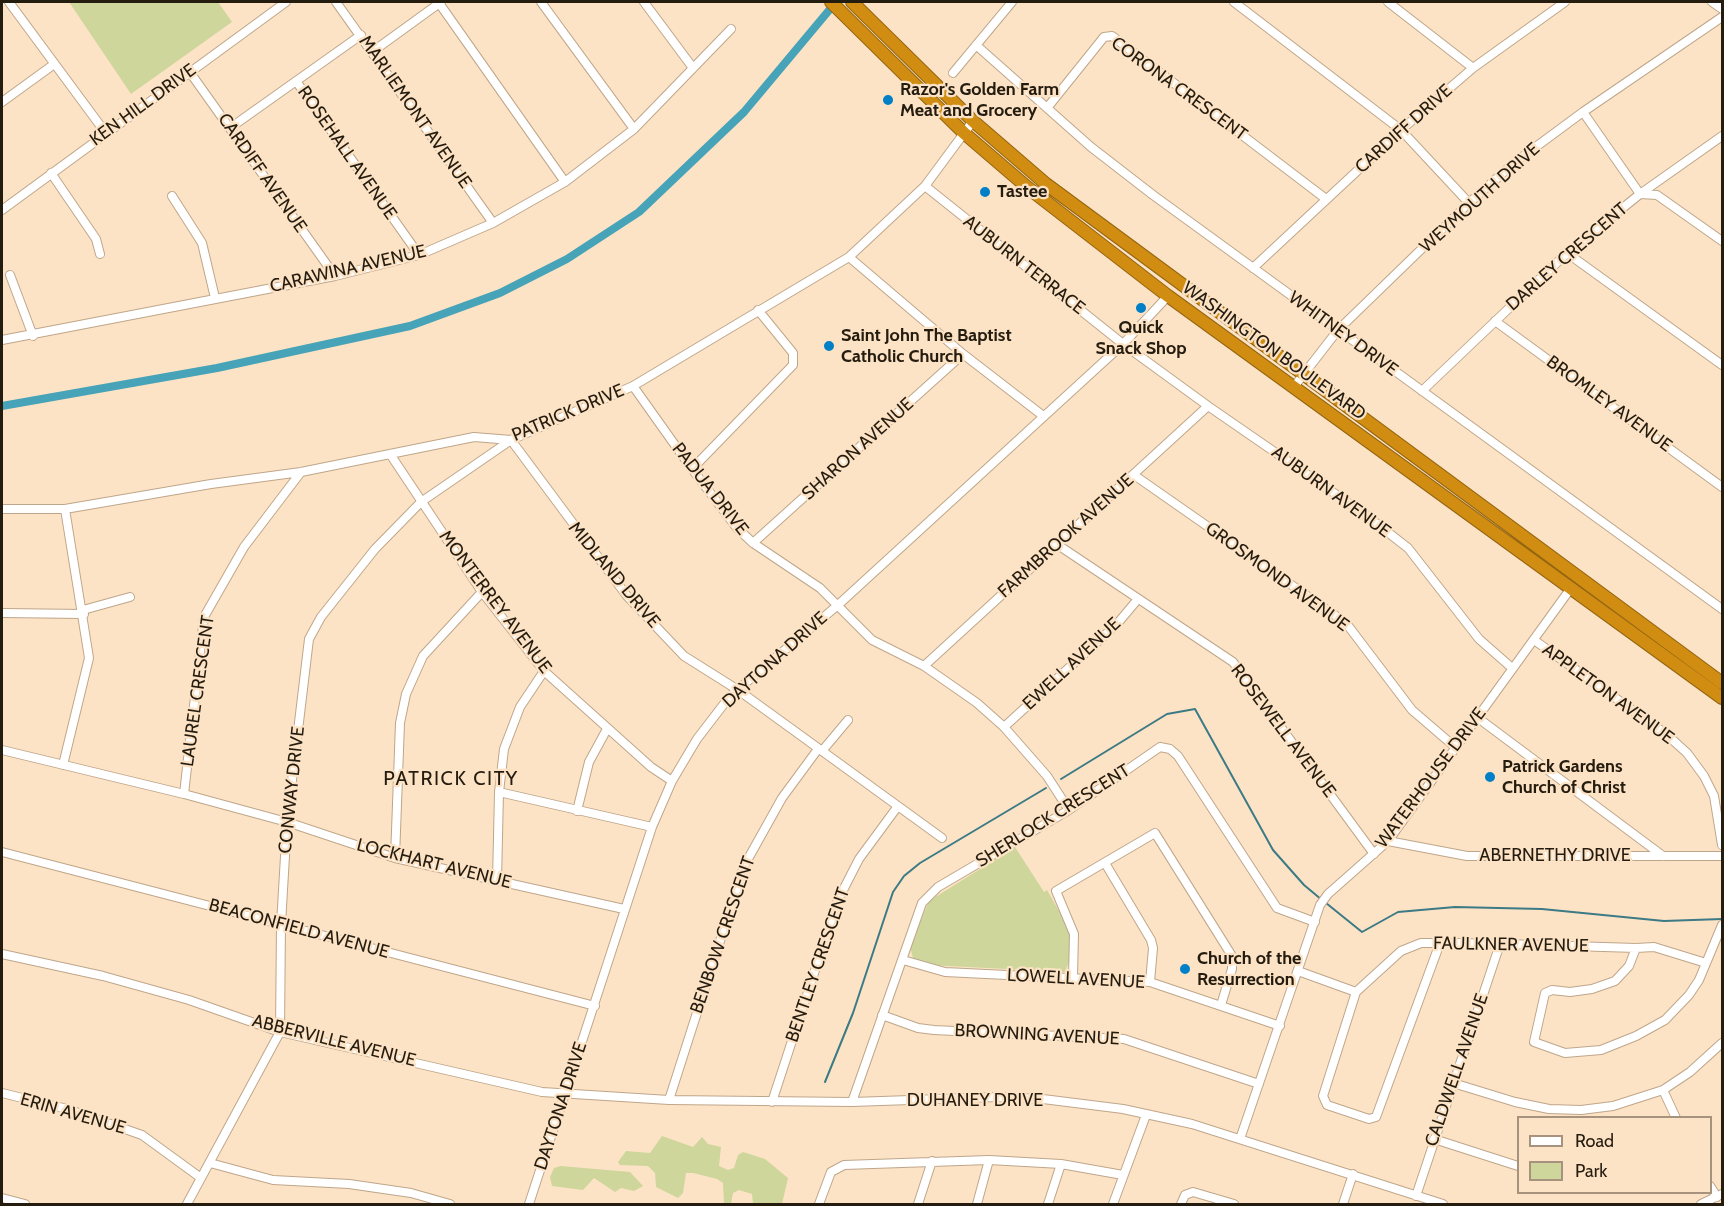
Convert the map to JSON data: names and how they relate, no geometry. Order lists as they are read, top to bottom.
{
  "streets": {
    "highway": ["WASHINGTON BOULEVARD"],
    "street": [
      "CORONA CRESCENT",
      "KEN HILL DRIVE",
      "MARLIEMONT AVENUE",
      "CARDIFF DRIVE",
      "ROSEHALL AVENUE",
      "CARDIFF AVENUE",
      "WEYMOUTH DRIVE",
      "DARLEY CRESCENT",
      "AUBURN TERRACE",
      "CARAWINA AVENUE",
      "WHITNEY DRIVE",
      "BROMLEY AVENUE",
      "PATRICK DRIVE",
      "SHARON AVENUE",
      "PADUA DRIVE",
      "AUBURN AVENUE",
      "FARMBROOK AVENUE",
      "MIDLAND DRIVE",
      "GROSMOND AVENUE",
      "MONTERREY AVENUE",
      "DAYTONA DRIVE",
      "EWELL AVENUE",
      "LAUREL CRESCENT",
      "APPLETON AVENUE",
      "ROSEWELL AVENUE",
      "WATERHOUSE DRIVE",
      "CONWAY DRIVE",
      "SHERLOCK CRESCENT",
      "ABERNETHY DRIVE",
      "LOCKHART AVENUE",
      "BEACONFIELD AVENUE",
      "BENBOW CRESCENT",
      "FAULKNER AVENUE",
      "BENTLEY CRESCENT",
      "LOWELL AVENUE",
      "BROWNING AVENUE",
      "ABBERVILLE AVENUE",
      "CALDWELL AVENUE",
      "DUHANEY DRIVE",
      "ERIN AVENUE"
    ]
  },
  "crossings": [
    ["CORONA CRESCENT", "CARDIFF DRIVE"],
    ["CORONA CRESCENT", "WHITNEY DRIVE"],
    ["KEN HILL DRIVE", "CARDIFF AVENUE"],
    ["MARLIEMONT AVENUE", "CARAWINA AVENUE"],
    ["CARDIFF DRIVE", "WHITNEY DRIVE"],
    ["ROSEHALL AVENUE", "CARAWINA AVENUE"],
    ["CARDIFF AVENUE", "CARAWINA AVENUE"],
    ["WEYMOUTH DRIVE", "WHITNEY DRIVE"],
    ["WEYMOUTH DRIVE", "WASHINGTON BOULEVARD"],
    ["DARLEY CRESCENT", "WHITNEY DRIVE"],
    ["DARLEY CRESCENT", "BROMLEY AVENUE"],
    ["AUBURN TERRACE", "PATRICK DRIVE"],
    ["AUBURN TERRACE", "AUBURN AVENUE"],
    ["AUBURN TERRACE", "DAYTONA DRIVE"],
    ["WASHINGTON BOULEVARD", "PATRICK DRIVE"],
    ["WASHINGTON BOULEVARD", "DAYTONA DRIVE"],
    ["WASHINGTON BOULEVARD", "WATERHOUSE DRIVE"],
    ["PATRICK DRIVE", "PADUA DRIVE"],
    ["PATRICK DRIVE", "MIDLAND DRIVE"],
    ["PATRICK DRIVE", "MONTERREY AVENUE"],
    ["PATRICK DRIVE", "LAUREL CRESCENT"],
    ["PATRICK DRIVE", "CONWAY DRIVE"],
    ["SHARON AVENUE", "PADUA DRIVE"],
    ["PADUA DRIVE", "FARMBROOK AVENUE"],
    ["PADUA DRIVE", "DAYTONA DRIVE"],
    ["PADUA DRIVE", "EWELL AVENUE"],
    ["PADUA DRIVE", "SHERLOCK CRESCENT"],
    ["AUBURN AVENUE", "FARMBROOK AVENUE"],
    ["AUBURN AVENUE", "DAYTONA DRIVE"],
    ["AUBURN AVENUE", "WATERHOUSE DRIVE"],
    ["FARMBROOK AVENUE", "GROSMOND AVENUE"],
    ["FARMBROOK AVENUE", "ROSEWELL AVENUE"],
    ["MIDLAND DRIVE", "DAYTONA DRIVE"],
    ["MIDLAND DRIVE", "CONWAY DRIVE"],
    ["MIDLAND DRIVE", "BENBOW CRESCENT"],
    ["MIDLAND DRIVE", "BENTLEY CRESCENT"],
    ["GROSMOND AVENUE", "WATERHOUSE DRIVE"],
    ["MONTERREY AVENUE", "DAYTONA DRIVE"],
    ["MONTERREY AVENUE", "CONWAY DRIVE"],
    ["DAYTONA DRIVE", "LOCKHART AVENUE"],
    ["DAYTONA DRIVE", "BEACONFIELD AVENUE"],
    ["DAYTONA DRIVE", "ABBERVILLE AVENUE"],
    ["DAYTONA DRIVE", "DUHANEY DRIVE"],
    ["EWELL AVENUE", "ROSEWELL AVENUE"],
    ["LAUREL CRESCENT", "LOCKHART AVENUE"],
    ["APPLETON AVENUE", "WATERHOUSE DRIVE"],
    ["ROSEWELL AVENUE", "WATERHOUSE DRIVE"],
    ["WATERHOUSE DRIVE", "SHERLOCK CRESCENT"],
    ["WATERHOUSE DRIVE", "ABERNETHY DRIVE"],
    ["WATERHOUSE DRIVE", "LOWELL AVENUE"],
    ["WATERHOUSE DRIVE", "BROWNING AVENUE"],
    ["WATERHOUSE DRIVE", "DUHANEY DRIVE"],
    ["CONWAY DRIVE", "LOCKHART AVENUE"],
    ["CONWAY DRIVE", "BEACONFIELD AVENUE"],
    ["CONWAY DRIVE", "ABBERVILLE AVENUE"],
    ["CONWAY DRIVE", "ERIN AVENUE"],
    ["SHERLOCK CRESCENT", "LOWELL AVENUE"],
    ["SHERLOCK CRESCENT", "BROWNING AVENUE"],
    ["SHERLOCK CRESCENT", "DUHANEY DRIVE"],
    ["BENBOW CRESCENT", "DUHANEY DRIVE"],
    ["FAULKNER AVENUE", "CALDWELL AVENUE"],
    ["BENTLEY CRESCENT", "DUHANEY DRIVE"],
    ["ABBERVILLE AVENUE", "DUHANEY DRIVE"],
    ["CALDWELL AVENUE", "DUHANEY DRIVE"]
  ],
  "districts": ["PATRICK CITY"],
  "places": [
    "Razor's Golden Farm Meat and Grocery",
    "Tastee",
    "Quick Snack Shop",
    "Saint John The Baptist Catholic Church",
    "Patrick Gardens Church of Christ",
    "Church of the Resurrection"
  ],
  "legend": ["Road", "Park"]
}
